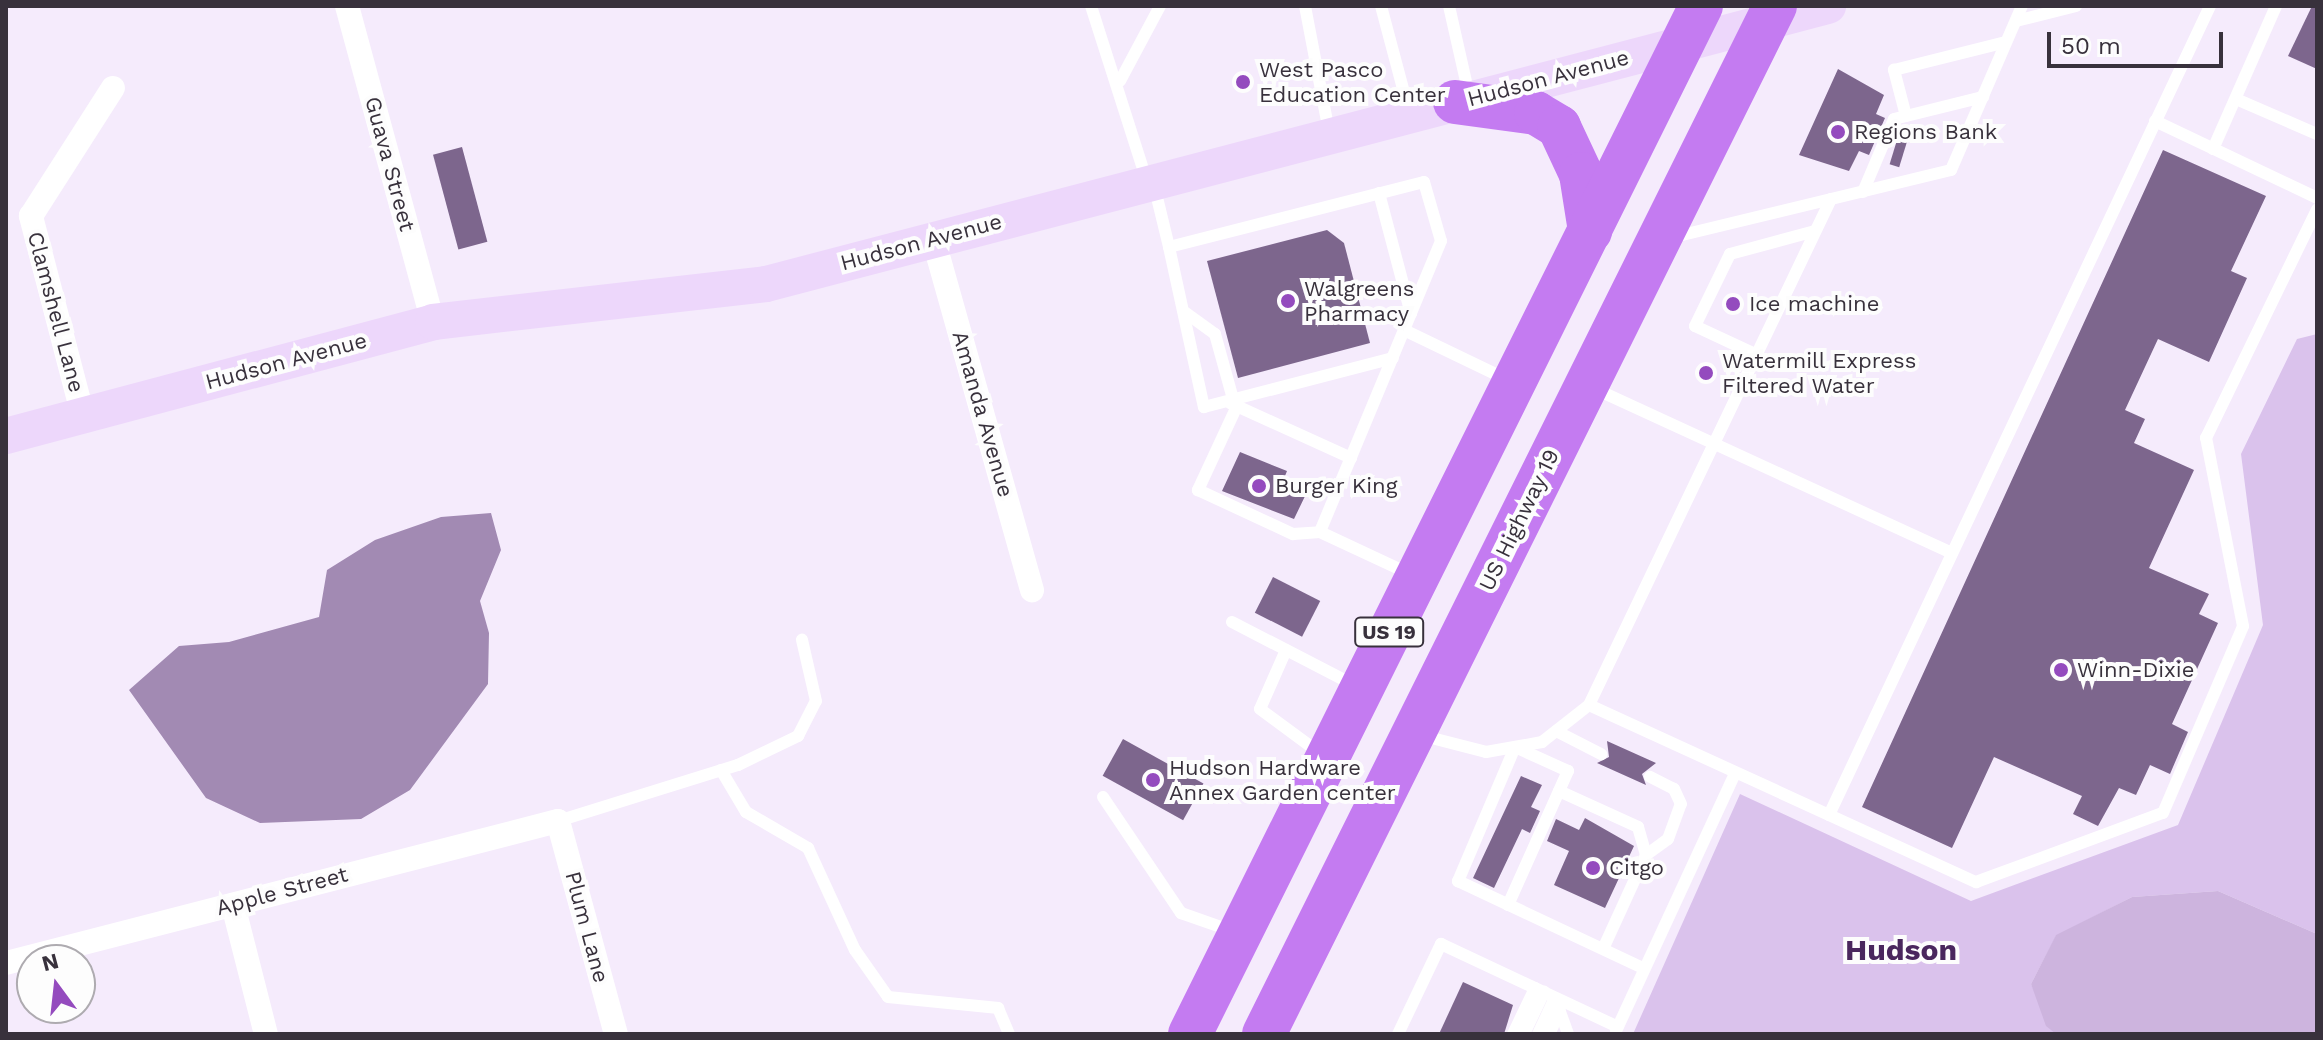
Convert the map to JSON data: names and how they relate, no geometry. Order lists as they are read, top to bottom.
{
  "streets": {
    "highway": ["US Highway 19", "US 19"],
    "street": [
      "Hudson Avenue",
      "Guava Street",
      "Clamshell Lane",
      "Amanda Avenue",
      "Apple Street",
      "Plum Lane"
    ]
  },
  "crossings": [
    ["Hudson Avenue", "Guava Street"],
    ["Hudson Avenue", "Clamshell Lane"],
    ["Hudson Avenue", "Amanda Avenue"],
    ["Hudson Avenue", "US Highway 19"],
    ["Hudson Avenue", "US 19"],
    ["Apple Street", "Plum Lane"]
  ],
  "districts": ["Hudson"],
  "places": [
    "West Pasco Education Center",
    "Regions Bank",
    "Walgreens Pharmacy",
    "Ice machine",
    "Watermill Express Filtered Water",
    "Burger King",
    "Winn-Dixie",
    "Hudson Hardware Annex Garden center",
    "Citgo"
  ],
  "scale_bar": "50 m",
  "north": "top"
}
